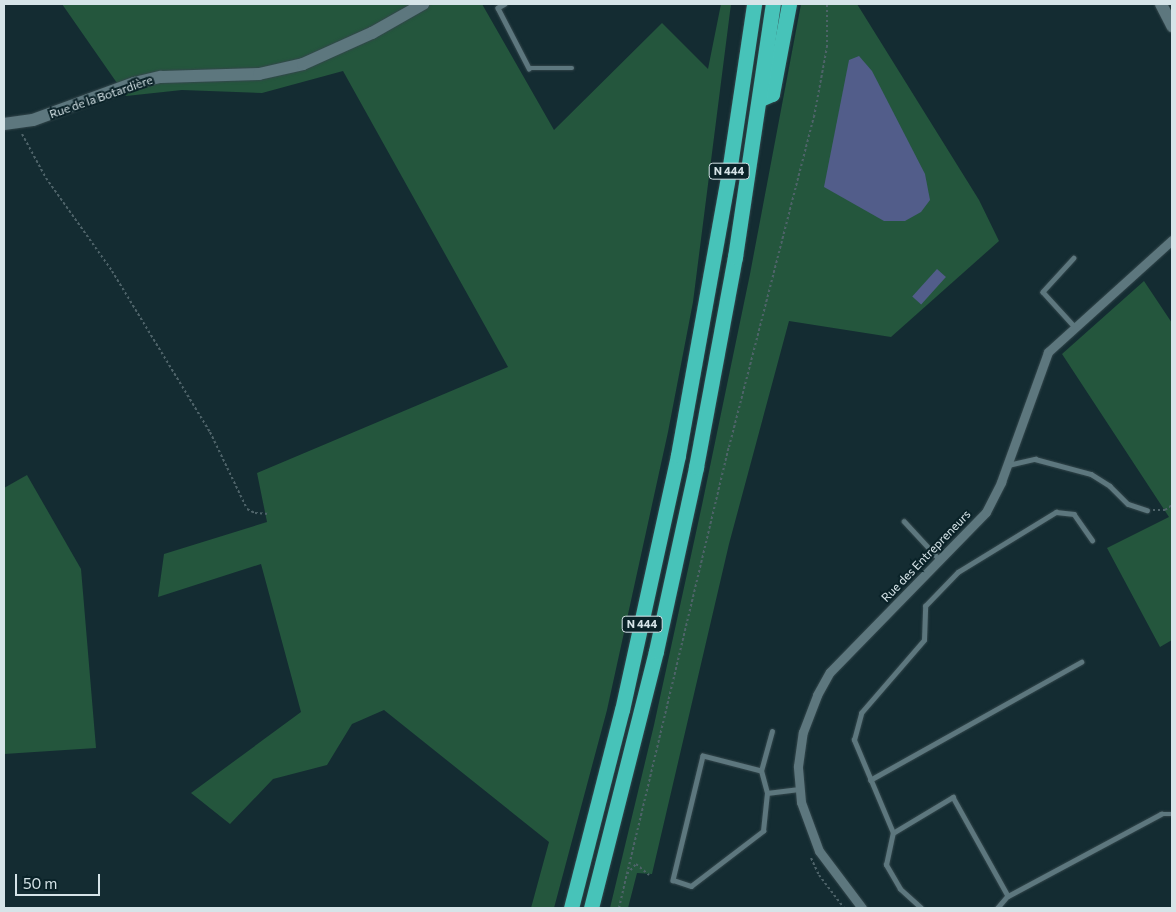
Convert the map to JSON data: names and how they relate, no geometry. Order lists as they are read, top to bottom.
{
  "streets": {
    "highway": ["N 444"],
    "street": ["Rue de la Botardière", "Rue des Entrepreneurs"]
  },
  "scale_bar": "50 m"
}
